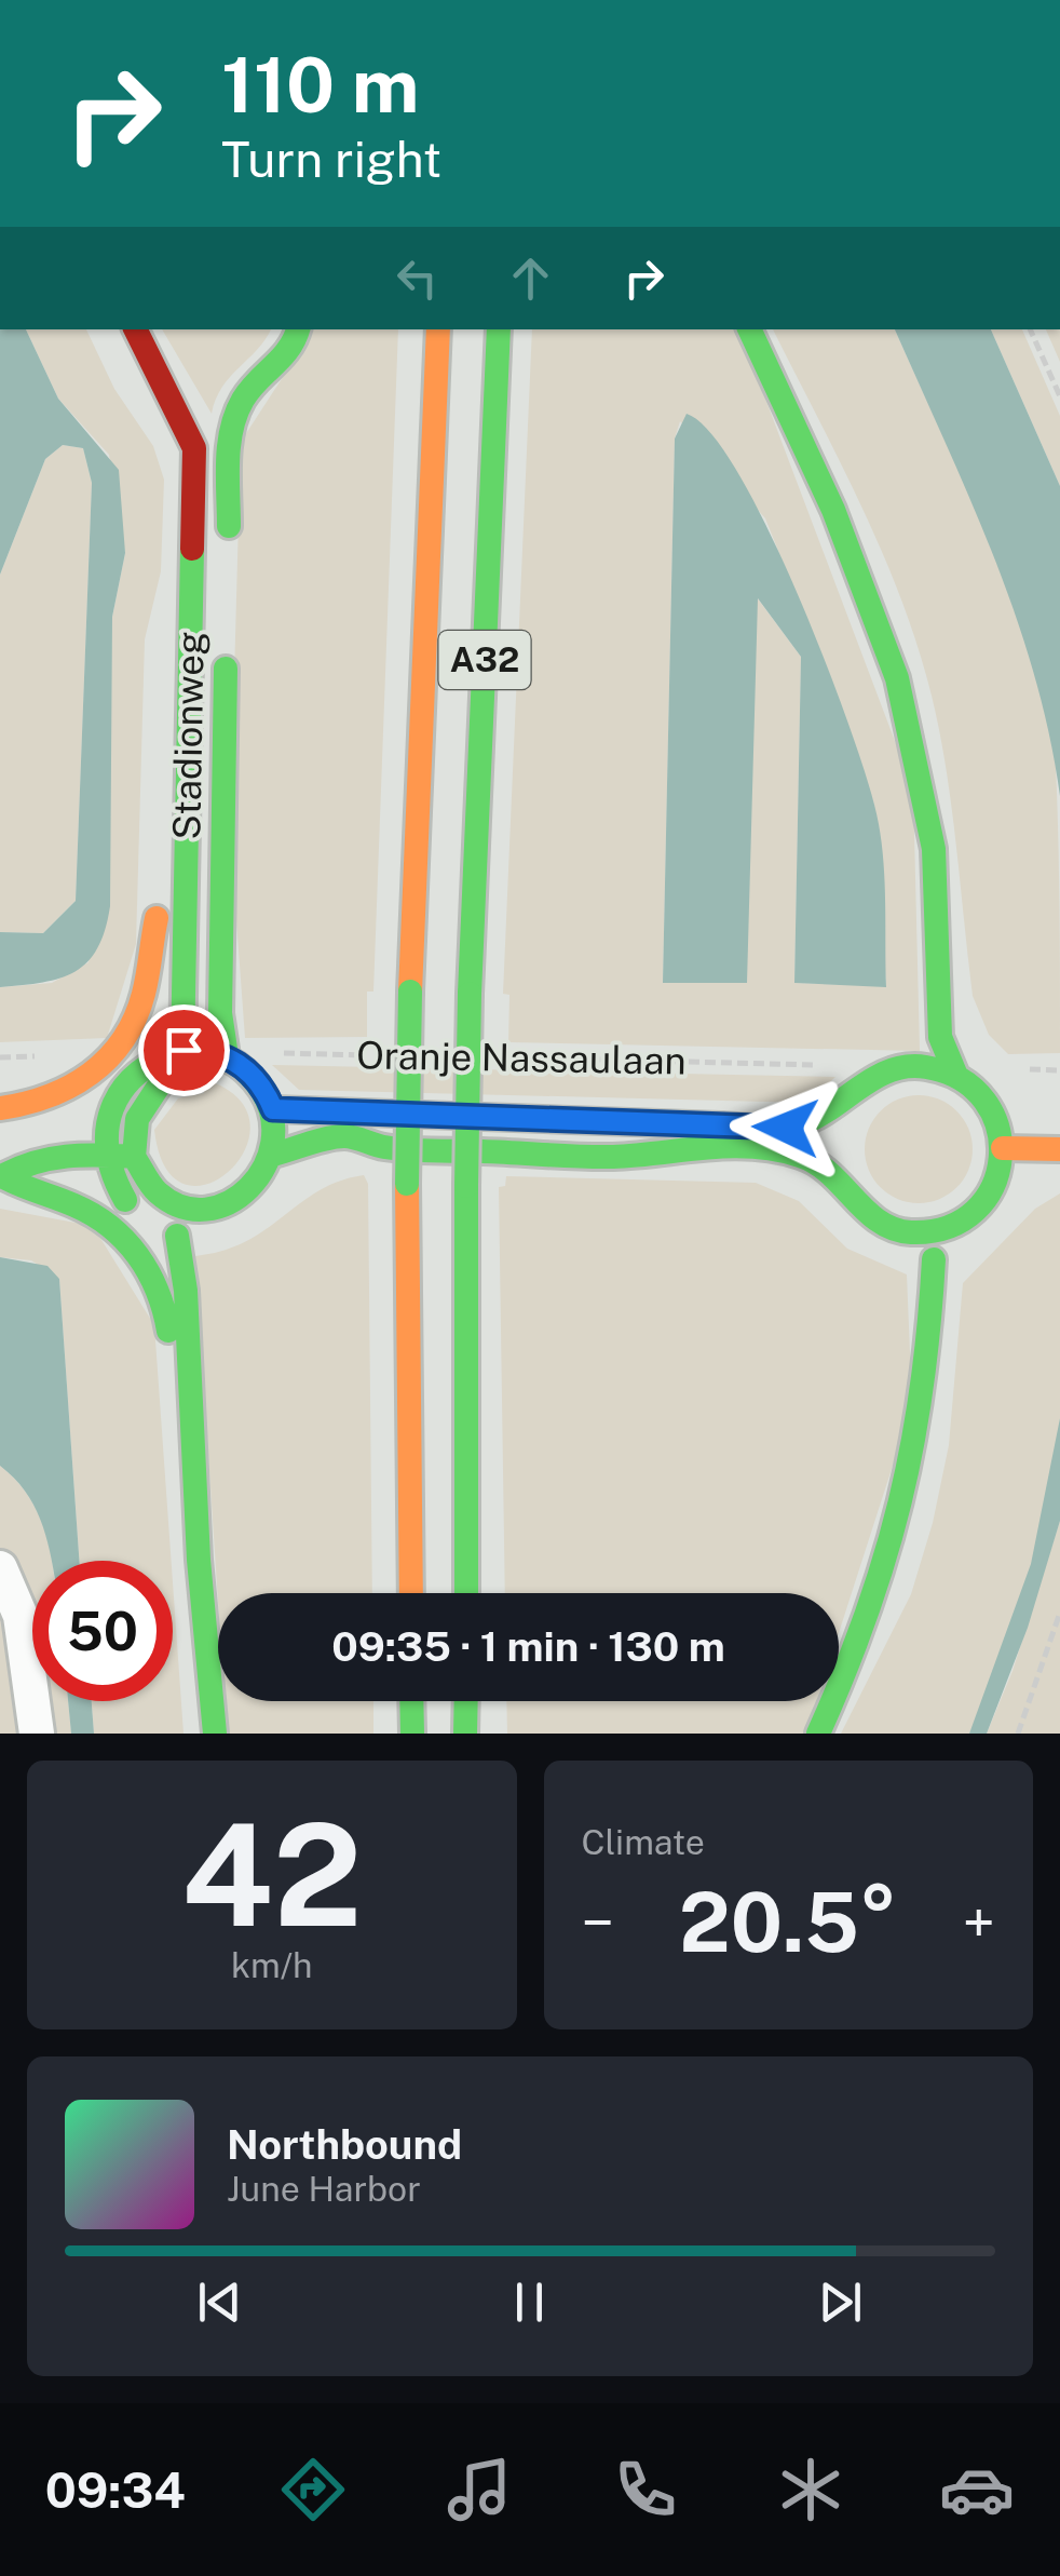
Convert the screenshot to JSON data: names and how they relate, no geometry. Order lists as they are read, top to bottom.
{
  "streets": {
    "main road": ["A32", "Stadionweg", "Oranje Nassaulaan"]
  },
  "crossings": [
    ["Stadionweg", "Oranje Nassaulaan"]
  ],
  "page": {
    "turn": ["110 m", "Turn right"],
    "limit": "50",
    "trip": "09:35 · 1 min · 130 m",
    "tile": [
      ["42", "km/h"],
      "Climate"
    ],
    "heat": ["−", "20.5°", "+"],
    "song": ["Northbound", "June Harbor"],
    "tabs": "09:34"
  }
}
